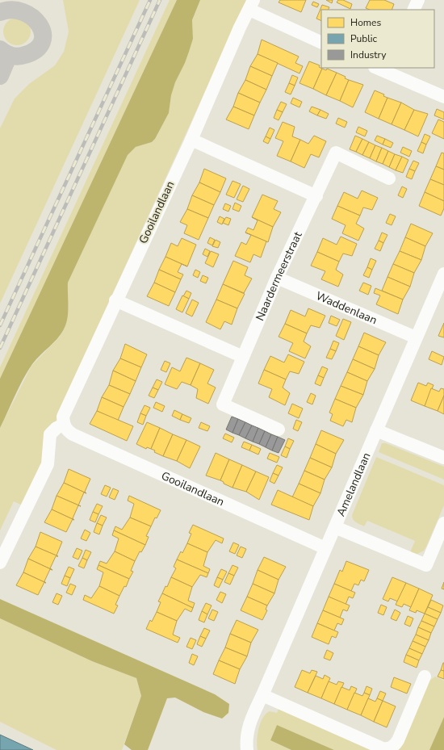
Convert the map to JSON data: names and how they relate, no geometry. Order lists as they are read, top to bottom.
{
  "streets": {
    "street": [
      "Gooilandlaan",
      "Naardermeerstraat",
      "Waddenlaan",
      "Amelandlaan"
    ]
  },
  "crossings": [
    ["Gooilandlaan", "Amelandlaan"],
    ["Naardermeerstraat", "Waddenlaan"],
    ["Waddenlaan", "Amelandlaan"]
  ],
  "legend": ["Homes", "Public", "Industry"]
}
